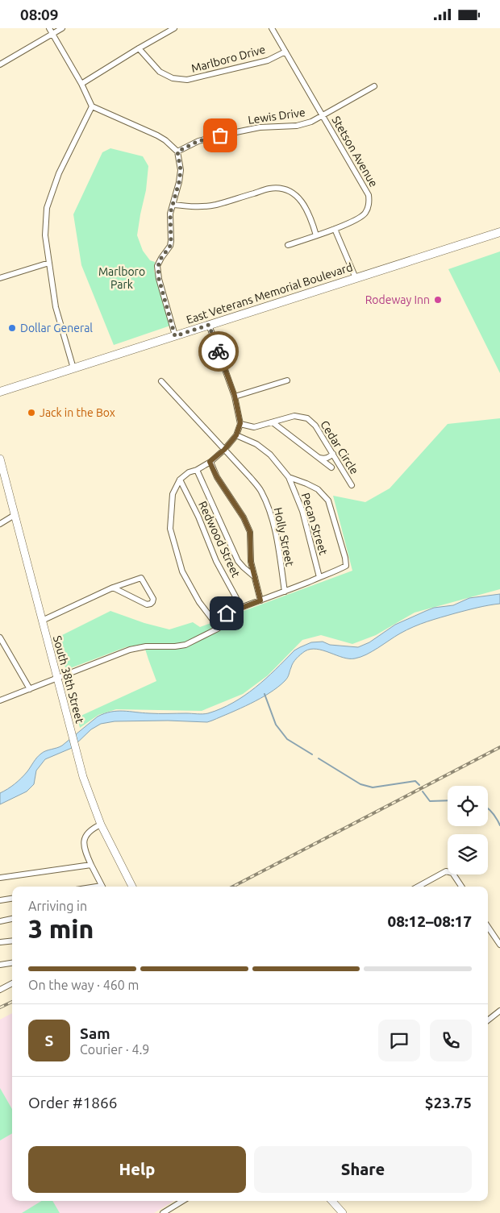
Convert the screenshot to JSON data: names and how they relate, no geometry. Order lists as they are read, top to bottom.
{
  "streets": {
    "main road": ["East Veterans Memorial Boulevard", "South 38th Street"],
    "street": [
      "Marlboro Drive",
      "Lewis Drive",
      "Stetson Avenue",
      "Cedar Circle",
      "Pecan Street",
      "Holly Street",
      "Redwood Street"
    ]
  },
  "crossings": [
    ["Marlboro Drive", "Stetson Avenue"],
    ["Lewis Drive", "Stetson Avenue"]
  ],
  "parks": ["Marlboro Park"],
  "places": ["Rodeway Inn", "Dollar General", "Jack in the Box"],
  "page": {
    "status": "08:09",
    "heading": ["3 min", "Arriving in", "08:12–08:17"],
    "panel": [
      "Sam",
      "Courier · 4.9",
      "Order #1866",
      "$23.75"
    ],
    "bar": "On the way · 460 m",
    "round": "S",
    "buttons": ["Help", "Share"]
  }
}
